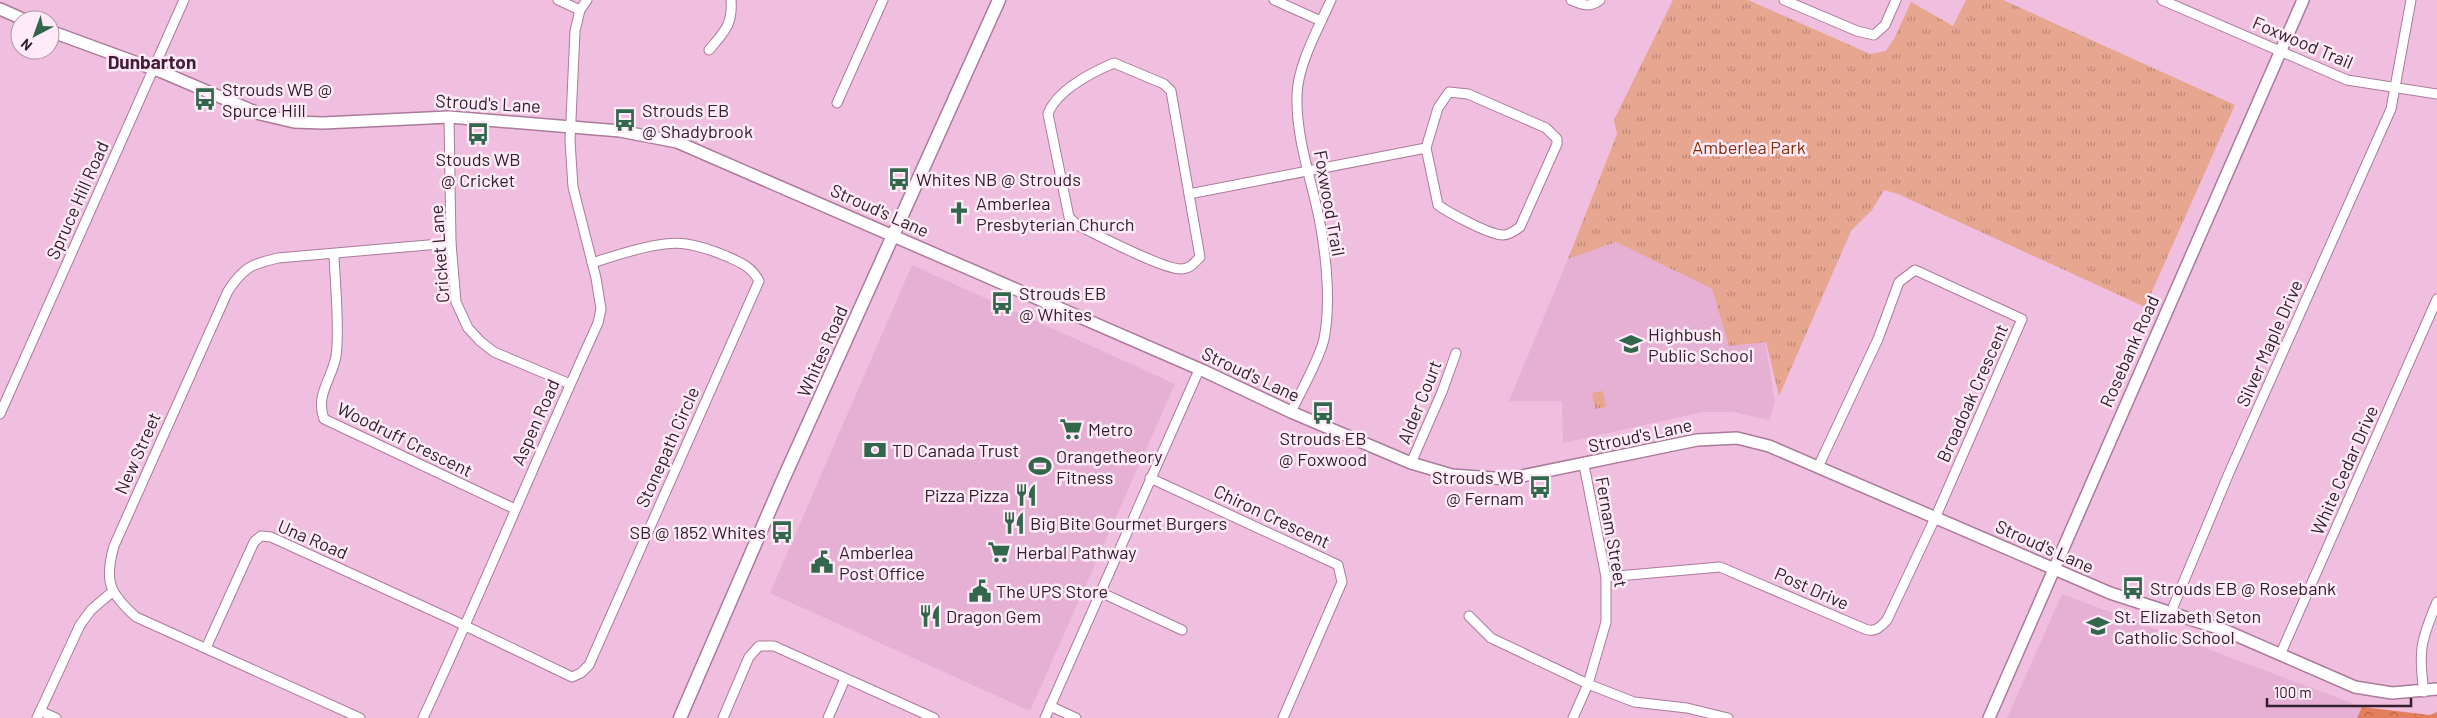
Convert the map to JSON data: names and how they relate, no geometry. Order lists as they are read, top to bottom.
{
  "streets": {
    "main road": ["Whites Road"],
    "street": [
      "Foxwood Trail",
      "Stroud's Lane",
      "Spruce Hill Road",
      "Cricket Lane",
      "Silver Maple Drive",
      "Rosebank Road",
      "Broadoak Crescent",
      "Alder Court",
      "Aspen Road",
      "Woodruff Crescent",
      "Stonepath Circle",
      "New Street",
      "White Cedar Drive",
      "Chiron Crescent",
      "Fernam Street",
      "Una Road",
      "Post Drive"
    ]
  },
  "crossings": [
    ["Foxwood Trail", "Stroud's Lane"],
    ["Foxwood Trail", "Silver Maple Drive"],
    ["Foxwood Trail", "Rosebank Road"],
    ["Stroud's Lane", "Spruce Hill Road"],
    ["Stroud's Lane", "Cricket Lane"],
    ["Stroud's Lane", "Silver Maple Drive"],
    ["Stroud's Lane", "Whites Road"],
    ["Stroud's Lane", "Rosebank Road"],
    ["Stroud's Lane", "Broadoak Crescent"],
    ["Stroud's Lane", "Alder Court"],
    ["Stroud's Lane", "Aspen Road"],
    ["Stroud's Lane", "White Cedar Drive"],
    ["Stroud's Lane", "Fernam Street"],
    ["Stroud's Lane", "Post Drive"],
    ["Cricket Lane", "Aspen Road"],
    ["Cricket Lane", "New Street"],
    ["Broadoak Crescent", "Post Drive"],
    ["Aspen Road", "Woodruff Crescent"],
    ["Aspen Road", "Stonepath Circle"],
    ["Aspen Road", "Una Road"],
    ["Woodruff Crescent", "New Street"],
    ["Stonepath Circle", "Una Road"],
    ["Fernam Street", "Post Drive"]
  ],
  "districts": ["Dunbarton"],
  "parks": ["Amberlea Park"],
  "places": {
    "bus stop": [
      "Strouds WB @ Spurce Hill",
      "Strouds EB @ Shadybrook",
      "Stouds WB @ Cricket",
      "Whites NB @ Strouds",
      "Strouds EB @ Whites",
      "Strouds EB @ Foxwood",
      "Strouds WB @ Fernam",
      "SB @ 1852 Whites",
      "Strouds EB @ Rosebank"
    ],
    "church": ["Amberlea Presbyterian Church"],
    "school or university": ["Highbush Public School", "St. Elizabeth Seton Catholic School"],
    "supermarket": ["Metro", "Herbal Pathway"],
    "bank": ["TD Canada Trust"],
    "sports": ["Orangetheory Fitness"],
    "restaurant": ["Pizza Pizza", "Big Bite Gourmet Burgers", "Dragon Gem"],
    "public building": ["Amberlea Post Office", "The UPS Store"]
  },
  "scale_bar": "100 m",
  "north": "bottom left"
}
